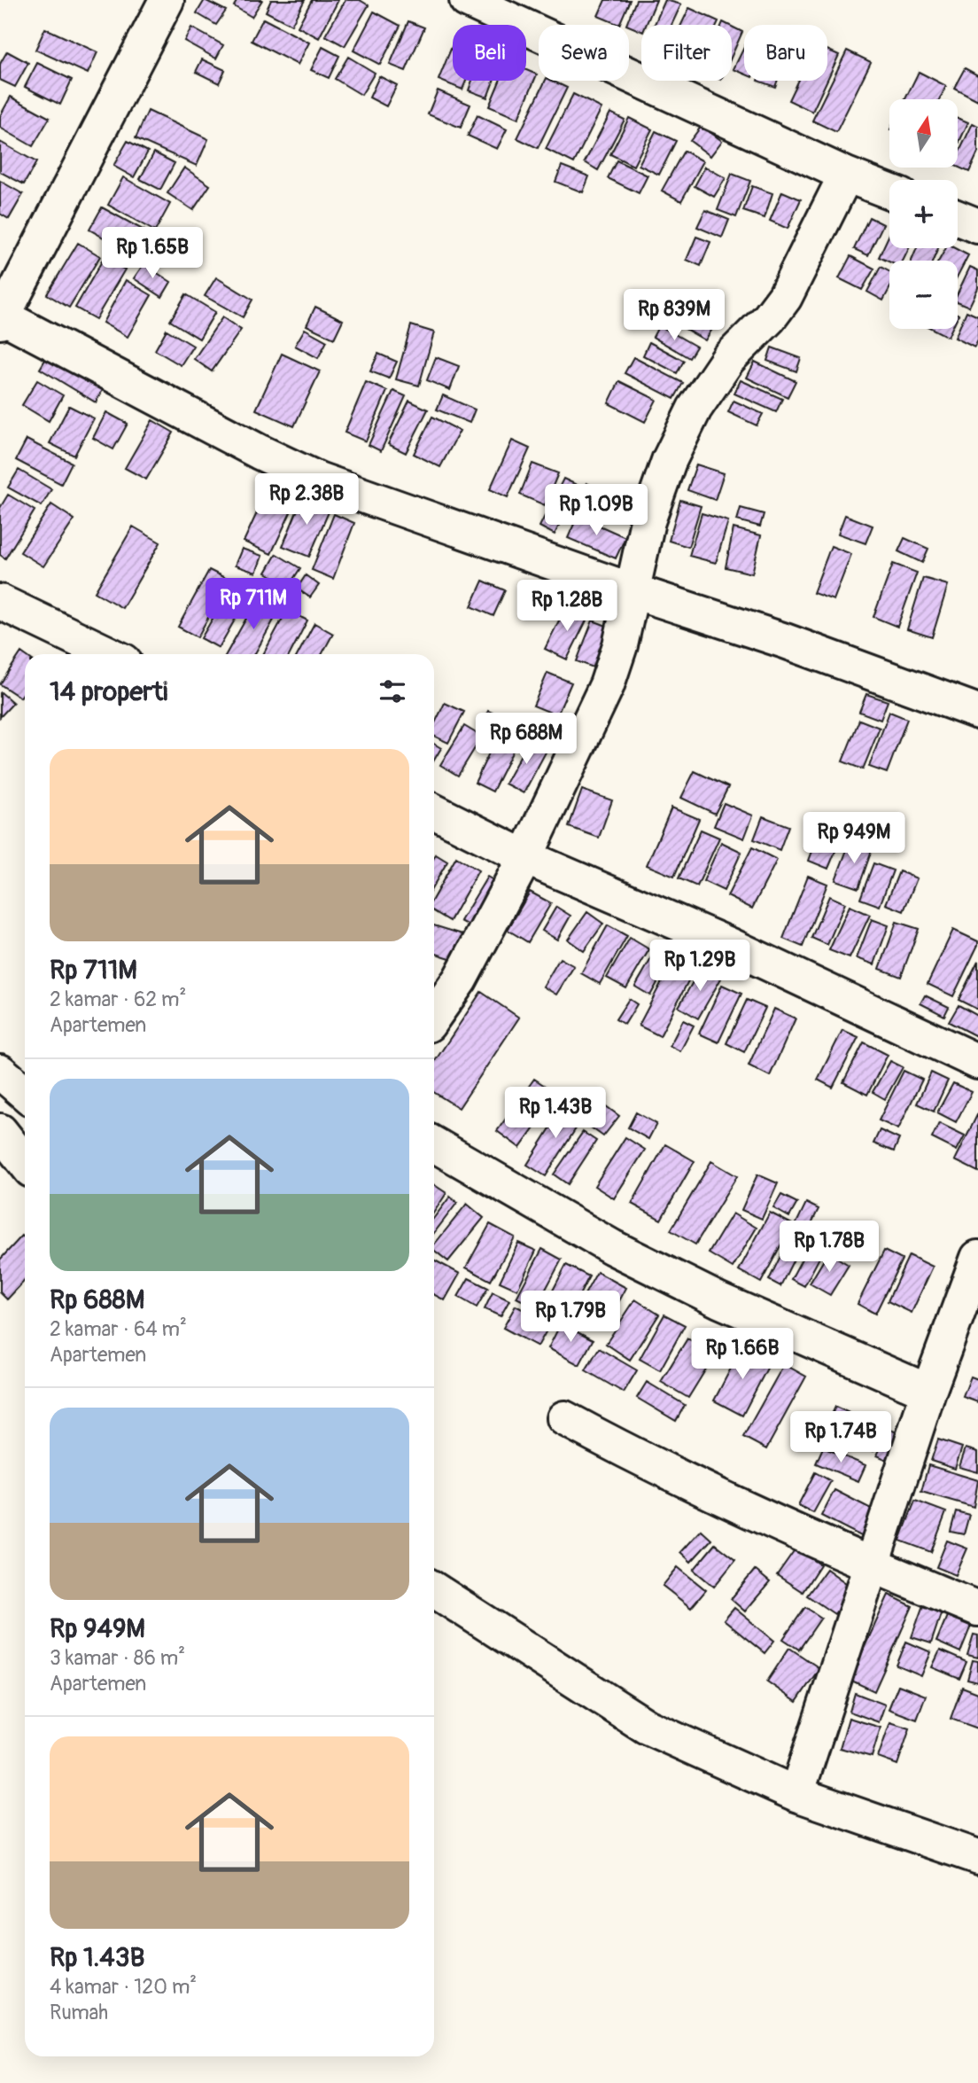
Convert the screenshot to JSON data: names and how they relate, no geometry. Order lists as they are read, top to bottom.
{
  "north": "top",
  "page": {
    "chip": [
      "Beli",
      "Sewa",
      "Filter",
      "Baru"
    ],
    "map_buttons": ["+", "−"],
    "price": [
      "Rp 1.65B",
      "Rp 839M",
      "Rp 2.38B",
      "Rp 1.09B",
      "Rp 711M",
      "Rp 1.28B",
      "Rp 688M",
      "Rp 949M",
      "Rp 1.29B",
      "Rp 1.43B",
      "Rp 1.78B",
      "Rp 1.79B",
      "Rp 1.66B",
      "Rp 1.74B"
    ],
    "heading": "14 properti",
    "list": [
      {
        "name": "Rp 711M",
        "note": "2 kamar · 62 m² · Apartemen"
      },
      {
        "name": "Rp 688M",
        "note": "2 kamar · 64 m² · Apartemen"
      },
      {
        "name": "Rp 949M",
        "note": "3 kamar · 86 m² · Apartemen"
      },
      {
        "name": "Rp 1.43B",
        "note": "4 kamar · 120 m² · Rumah"
      }
    ]
  }
}
